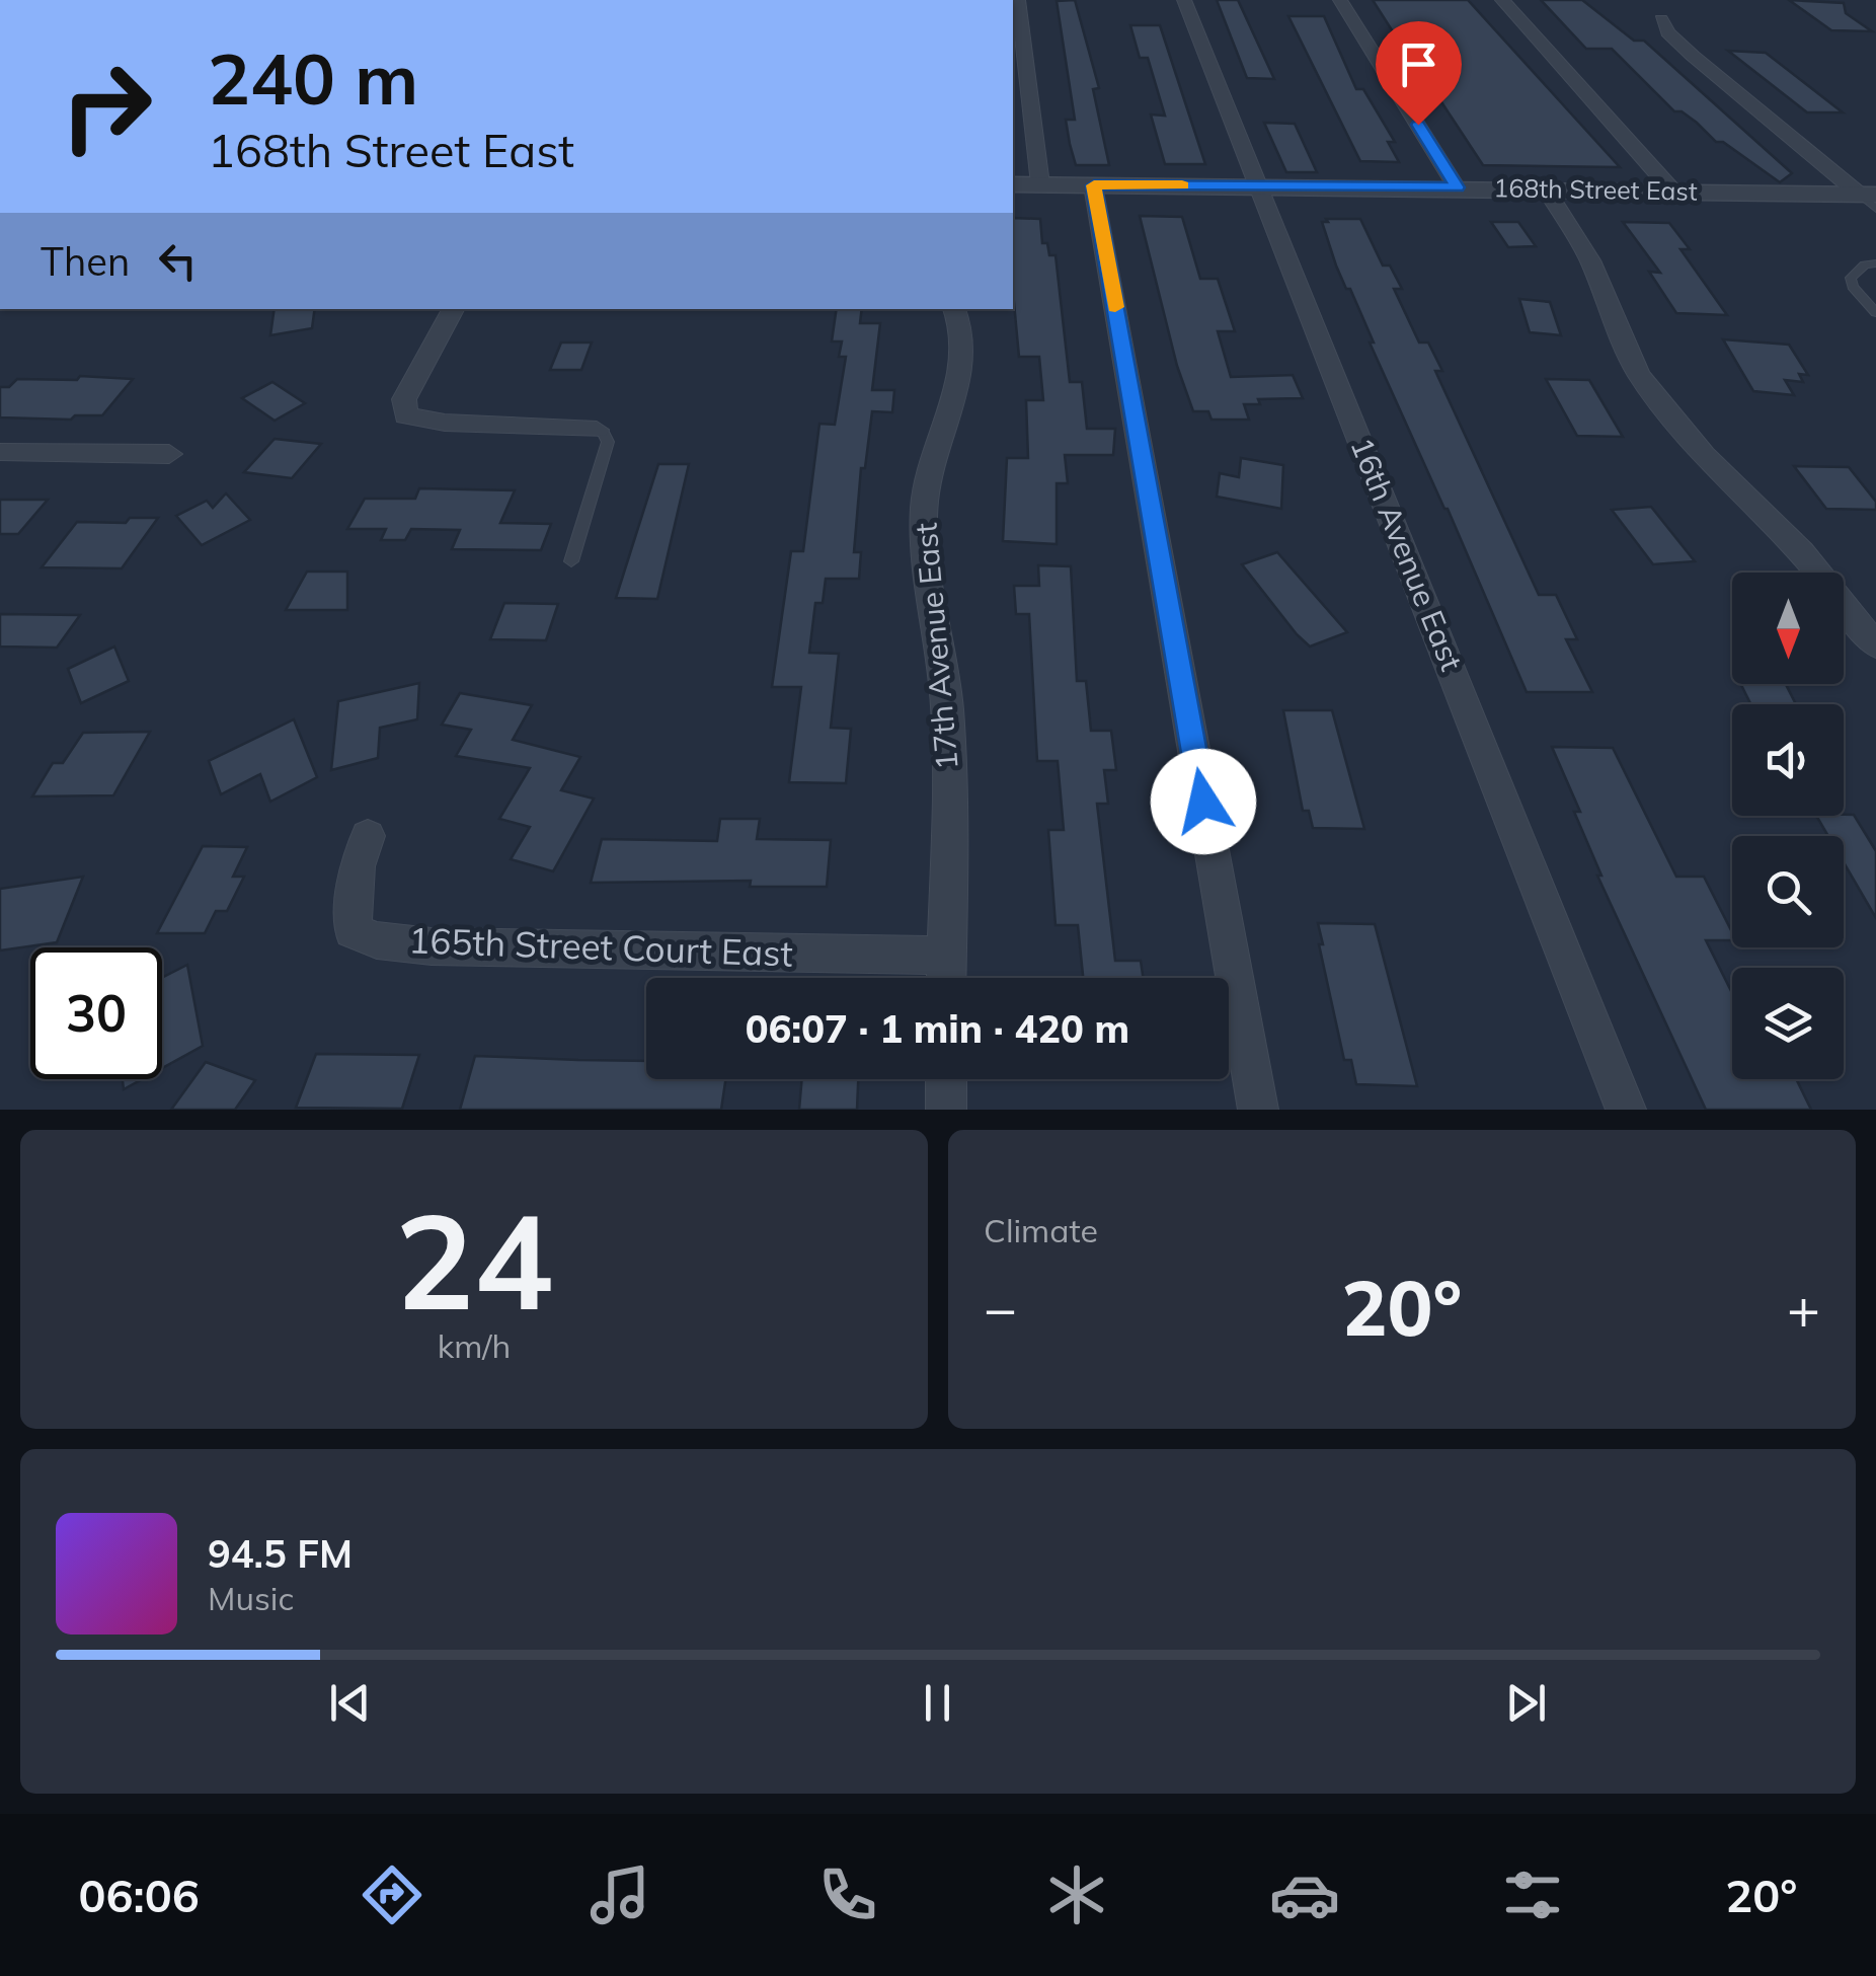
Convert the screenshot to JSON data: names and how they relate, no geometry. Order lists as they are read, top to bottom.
{
  "streets": {
    "street": [
      "168th Street East",
      "16th Avenue East",
      "17th Avenue East",
      "165th Street Court East"
    ]
  },
  "crossings": [
    ["168th Street East", "16th Avenue East"],
    ["17th Avenue East", "165th Street Court East"]
  ],
  "north": "bottom",
  "page": {
    "turn": ["240 m", "168th Street East"],
    "then": "Then",
    "limit": "30",
    "trip": "06:07 · 1 min · 420 m",
    "tile": [
      ["24", "km/h"],
      "Climate"
    ],
    "heat": ["−", "20°", "+"],
    "song": ["94.5 FM", "Music"],
    "tabs": ["06:06", "20°"]
  }
}
